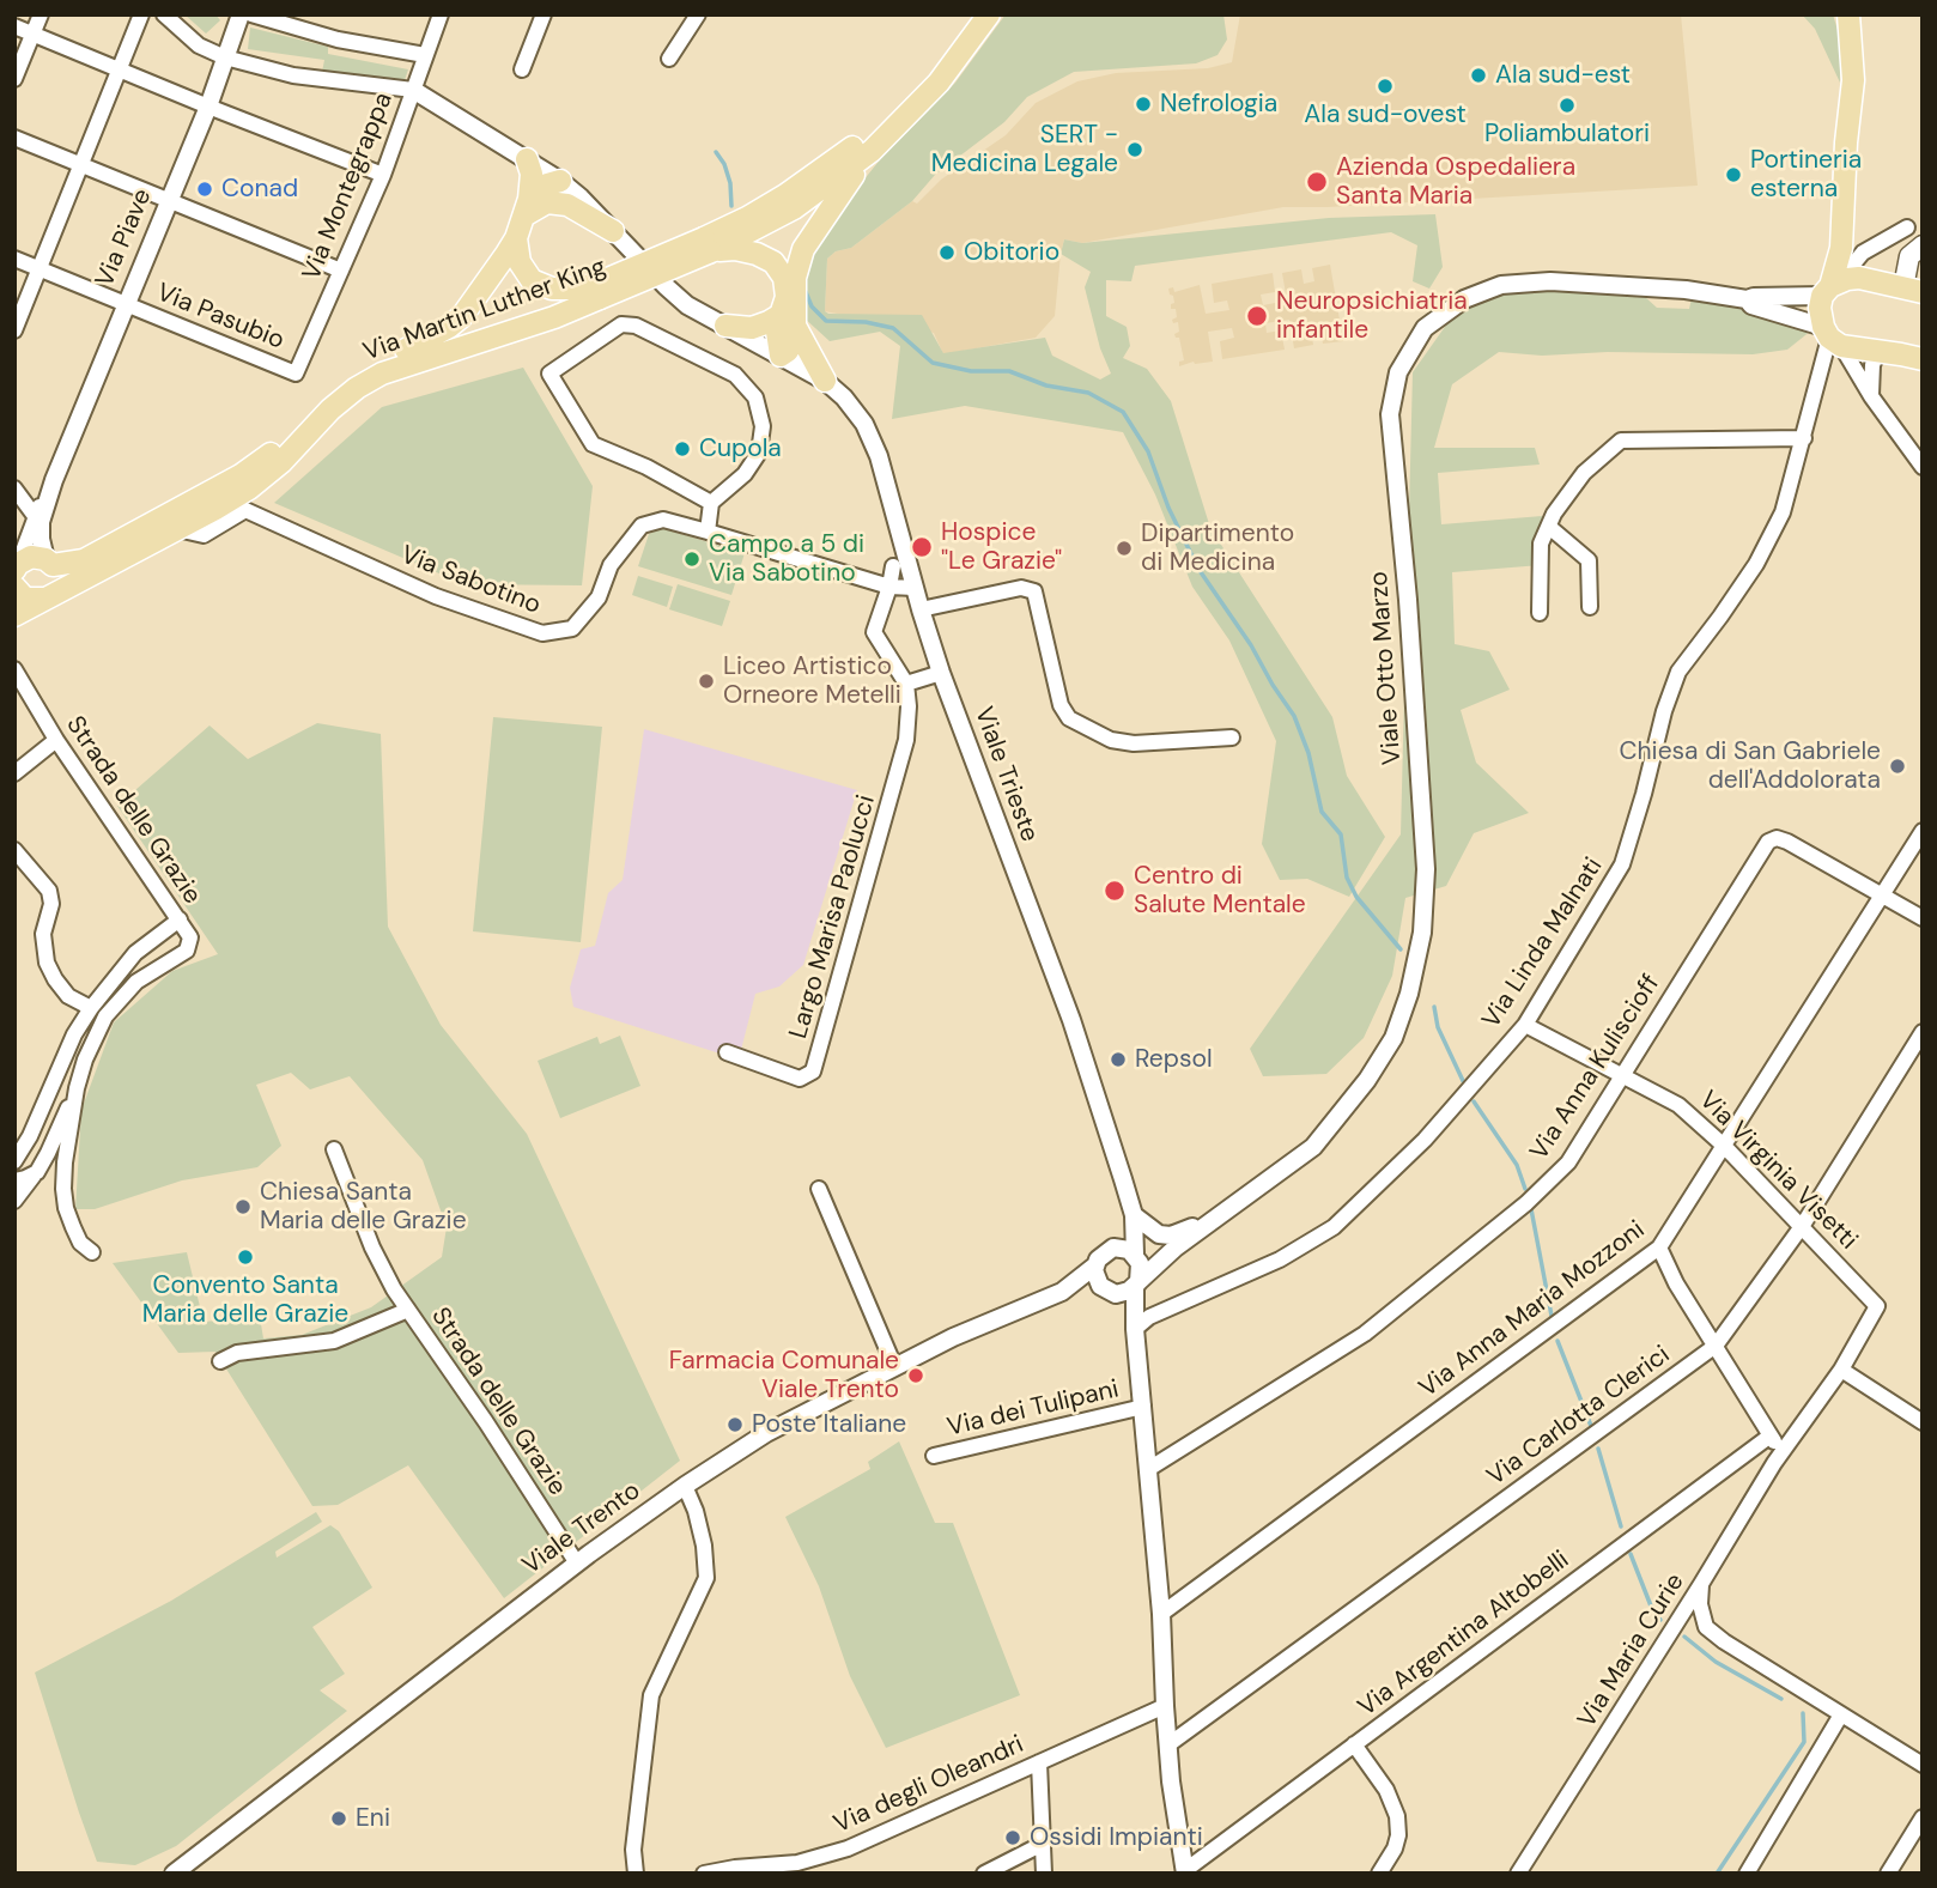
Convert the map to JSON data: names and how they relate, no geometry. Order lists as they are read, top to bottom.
{
  "streets": {
    "main road": ["Via Piave", "Via Martin Luther King"],
    "street": [
      "Via Montegrappa",
      "Via Pasubio",
      "Via Sabotino",
      "Viale Otto Marzo",
      "Viale Trieste",
      "Strada delle Grazie",
      "Largo Marisa Paolucci",
      "Via Linda Malnati",
      "Via Anna Kuliscioff",
      "Via Virginia Visetti",
      "Via Anna Maria Mozzoni",
      "Via dei Tulipani",
      "Via Carlotta Clerici",
      "Viale Trento",
      "Via Argentina Altobelli",
      "Via Maria Curie",
      "Via degli Oleandri"
    ]
  },
  "crossings": [
    ["Via Montegrappa", "Via Pasubio"],
    ["Via Montegrappa", "Viale Trieste"],
    ["Via Piave", "Via Martin Luther King"],
    ["Via Piave", "Via Pasubio"],
    ["Via Martin Luther King", "Via Sabotino"],
    ["Viale Otto Marzo", "Viale Trieste"],
    ["Viale Otto Marzo", "Via Linda Malnati"],
    ["Viale Otto Marzo", "Viale Trento"],
    ["Viale Trieste", "Viale Trento"],
    ["Strada delle Grazie", "Viale Trento"],
    ["Via Linda Malnati", "Via Virginia Visetti"],
    ["Via Anna Kuliscioff", "Via Virginia Visetti"],
    ["Via Anna Kuliscioff", "Via Anna Maria Mozzoni"],
    ["Via Virginia Visetti", "Via Anna Maria Mozzoni"],
    ["Via Virginia Visetti", "Via Carlotta Clerici"],
    ["Via Virginia Visetti", "Via Maria Curie"]
  ],
  "places": [
    "Ala sud-est",
    "Ala sud-ovest",
    "Nefrologia",
    "Poliambulatori",
    "SERT - Medicina Legale",
    "Portineria esterna",
    "Azienda Ospedaliera Santa Maria",
    "Conad",
    "Obitorio",
    "Neuropsichiatria infantile",
    "Cupola",
    "Hospice \"Le Grazie\"",
    "Dipartimento di Medicina",
    "Campo a 5 di Via Sabotino",
    "Liceo Artistico Orneore Metelli",
    "Chiesa di San Gabriele dell'Addolorata",
    "Centro di Salute Mentale",
    "Repsol",
    "Chiesa Santa Maria delle Grazie",
    "Convento Santa Maria delle Grazie",
    "Farmacia Comunale Viale Trento",
    "Poste Italiane",
    "Eni",
    "Ossidi Impianti"
  ]
}
